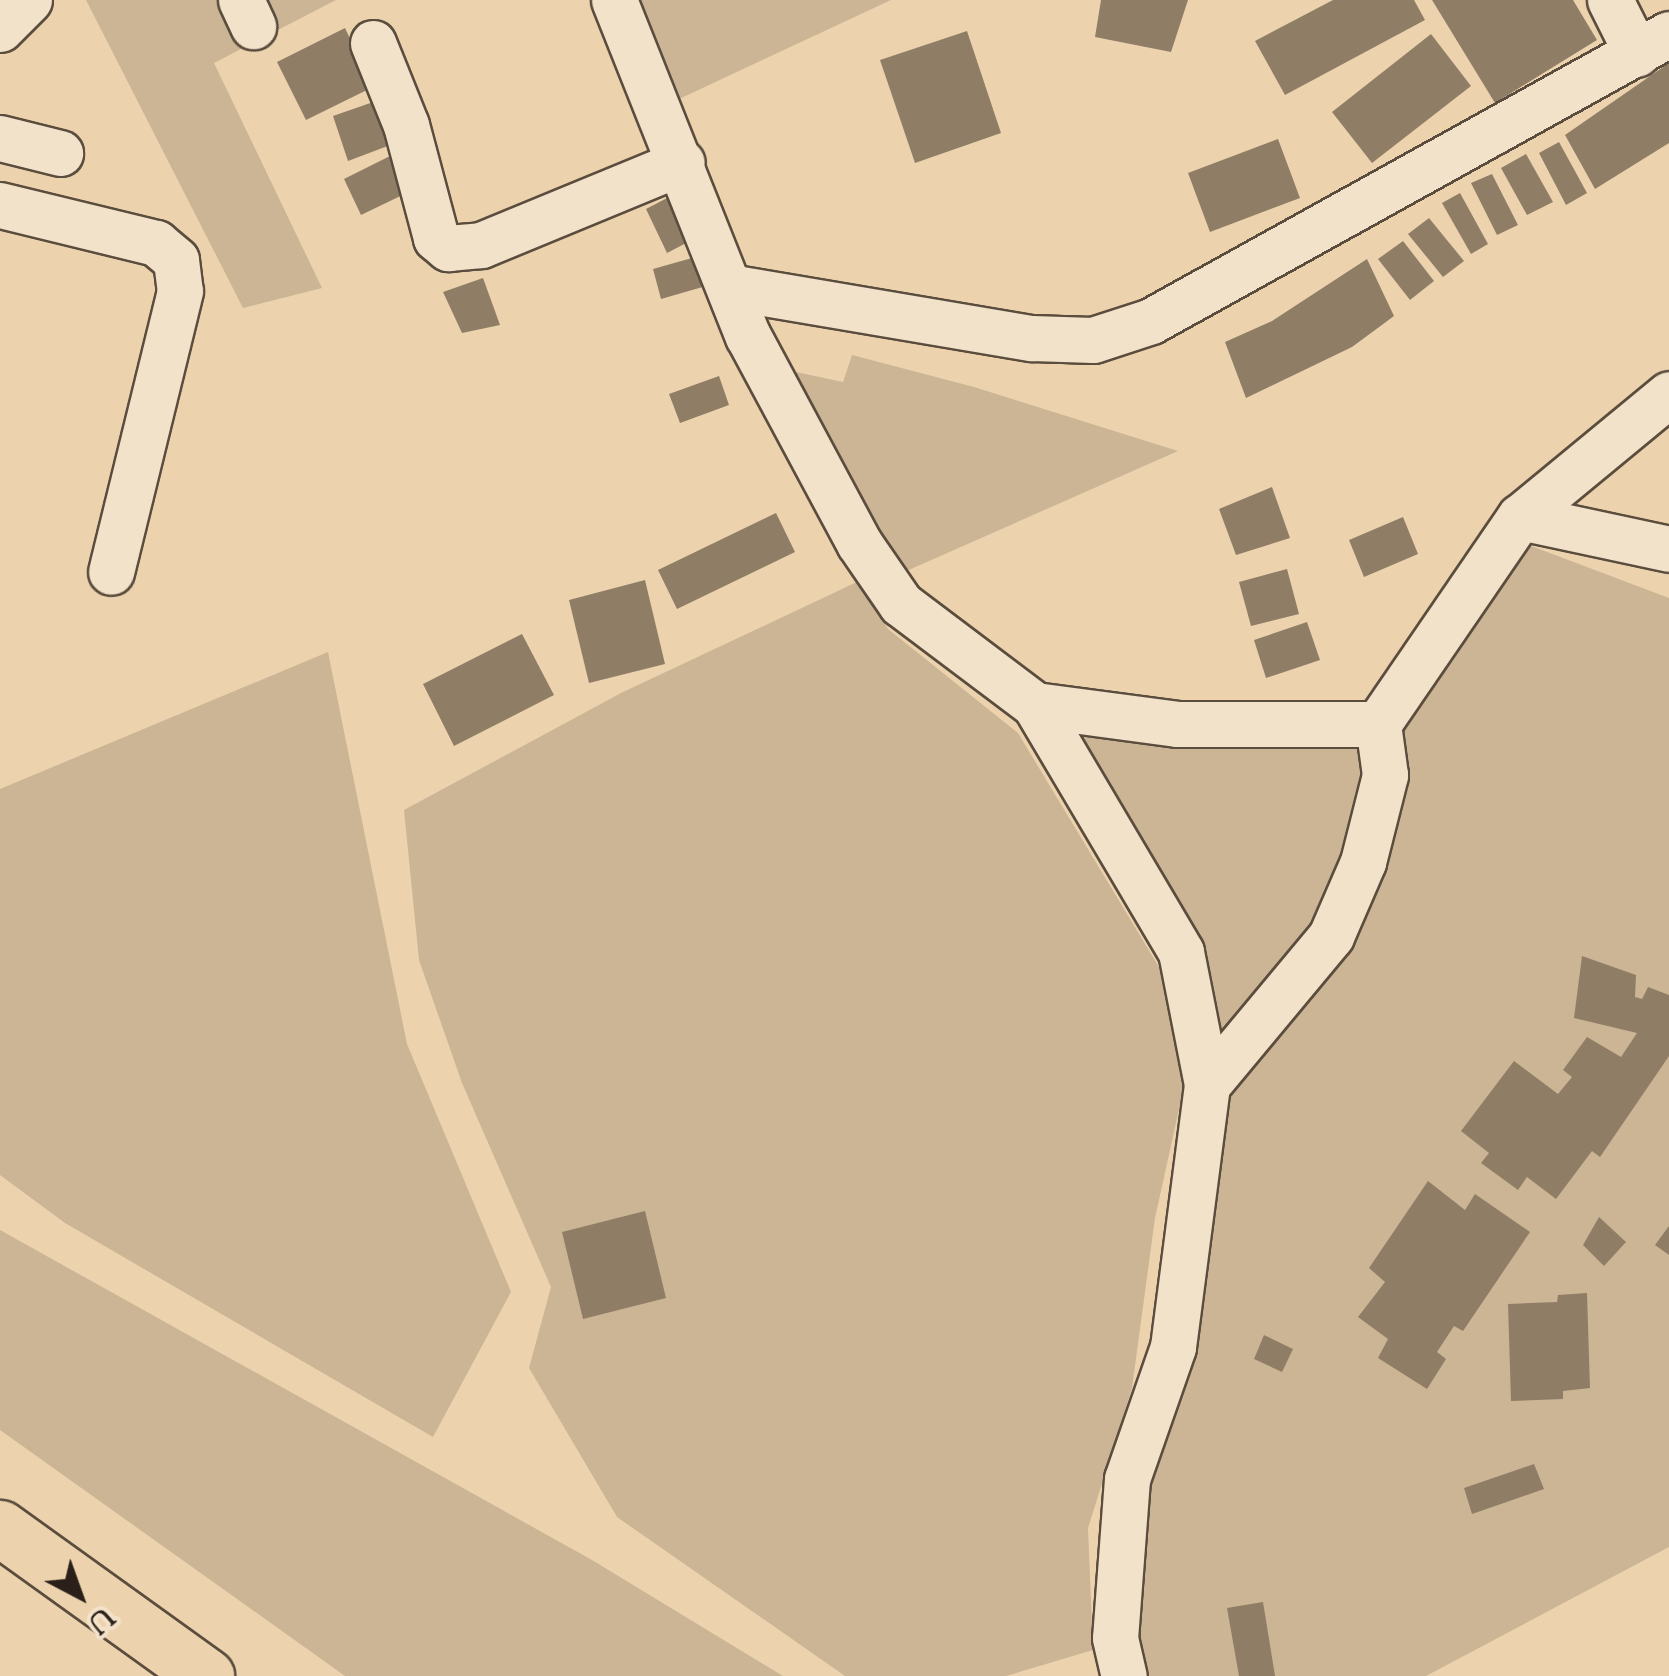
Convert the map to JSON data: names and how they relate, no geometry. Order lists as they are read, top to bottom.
{
  "north": "bottom right"
}
